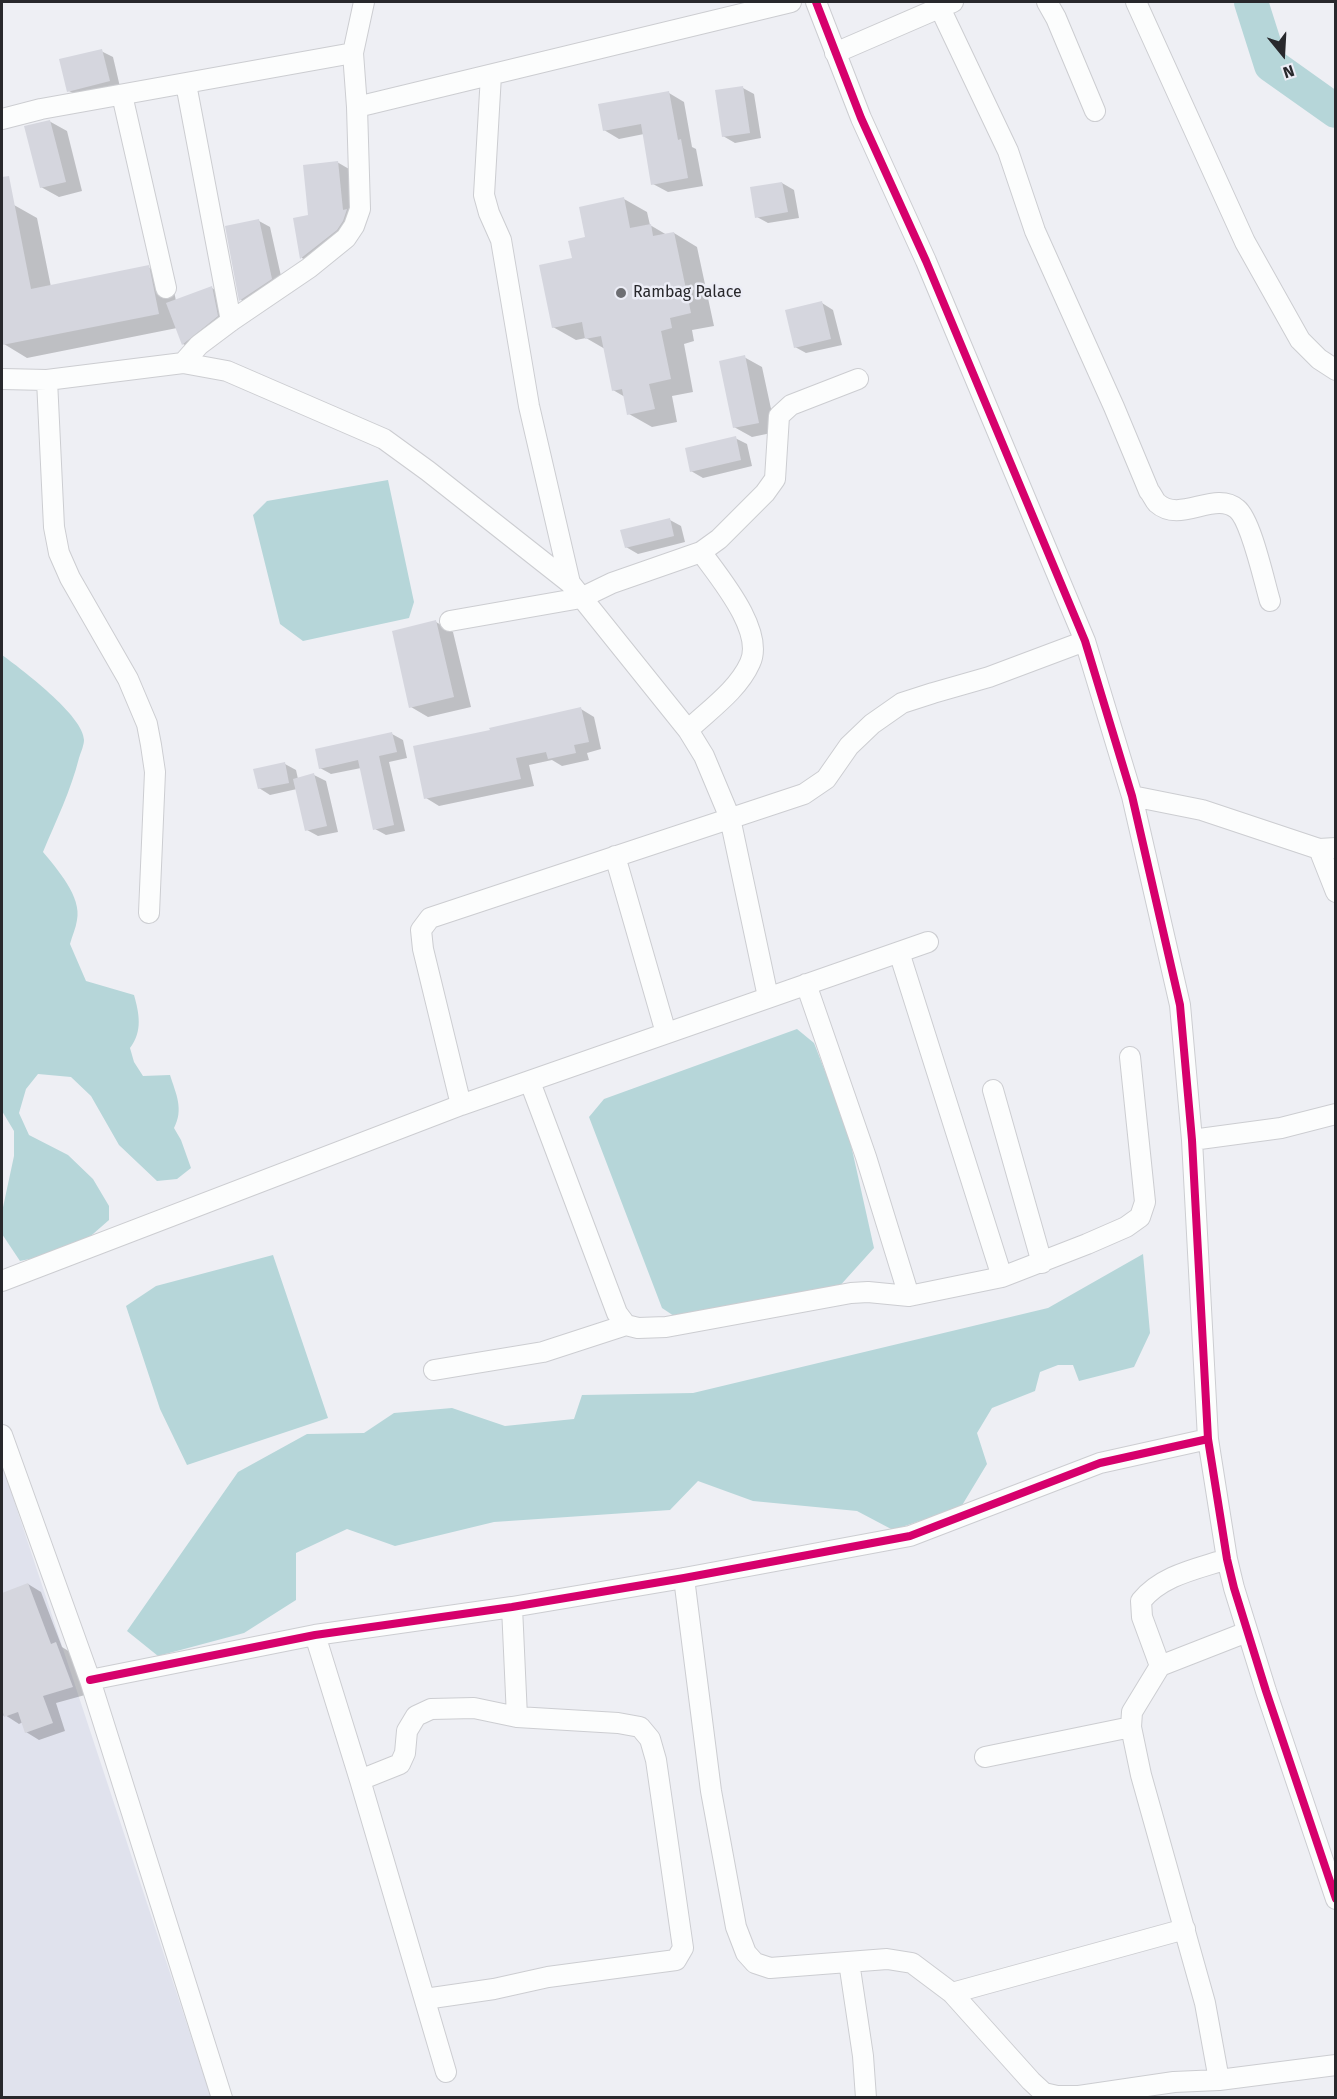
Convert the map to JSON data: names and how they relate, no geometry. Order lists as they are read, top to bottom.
{
  "places": ["Rambag Palace"],
  "north": "bottom"
}
